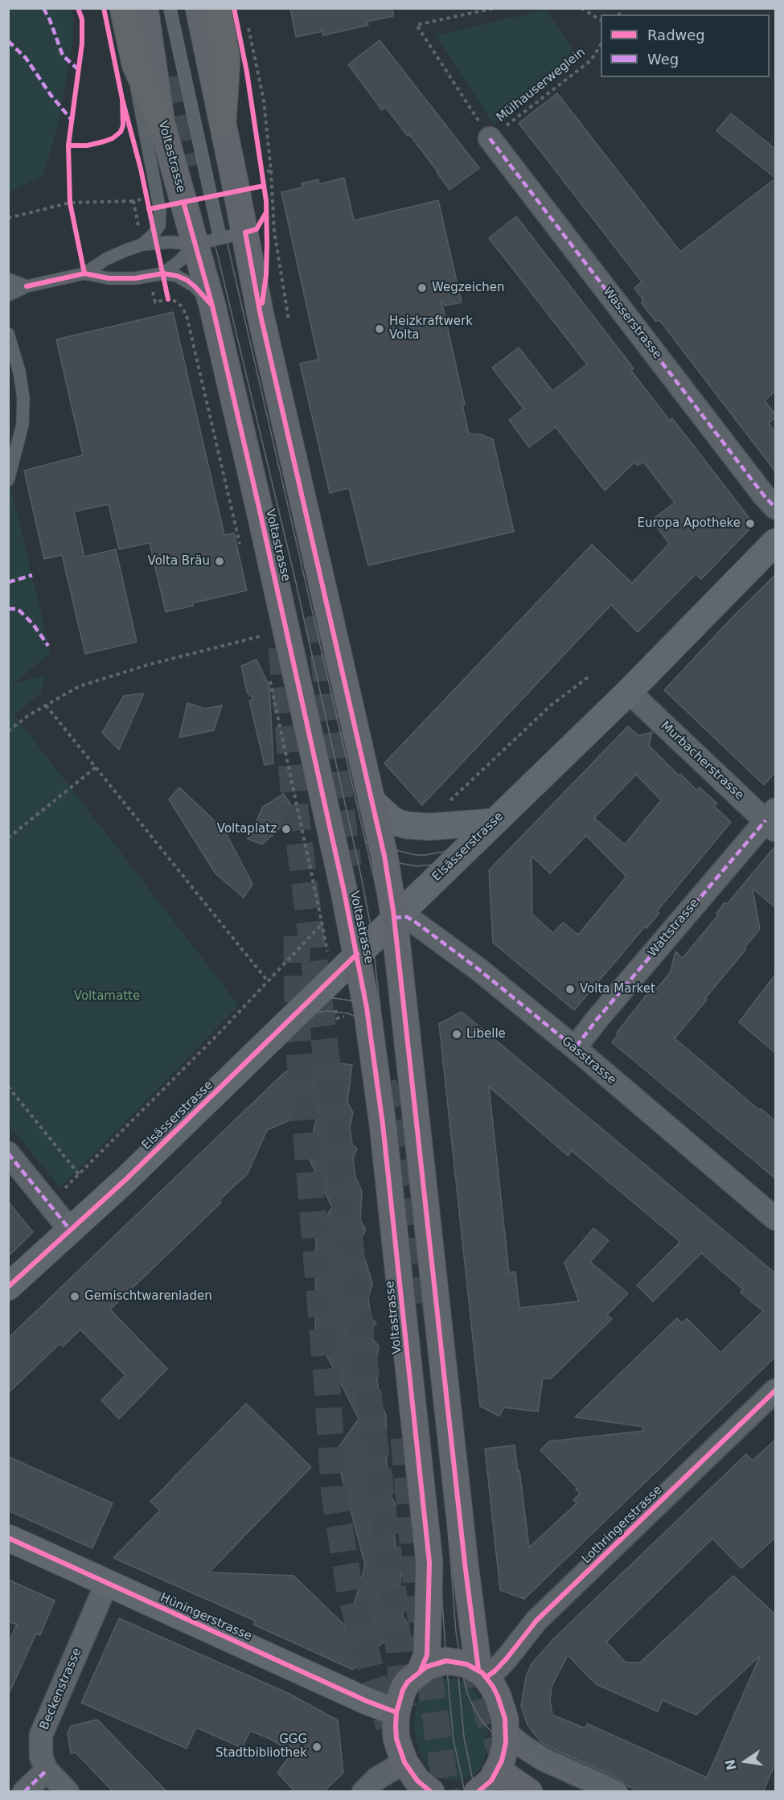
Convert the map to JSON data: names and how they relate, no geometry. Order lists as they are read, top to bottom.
{
  "streets": {
    "main road": ["Voltastrasse", "Elsässerstrasse", "Hüningerstrasse"],
    "street": [
      "Wasserstrasse",
      "Murbacherstrasse",
      "Wattstrasse",
      "Gasstrasse",
      "Lothringerstrasse",
      "Beckenstrasse"
    ],
    "path": ["Mülhauserweglein"]
  },
  "crossings": [
    ["Mülhauserweglein", "Wasserstrasse"],
    ["Voltastrasse", "Elsässerstrasse"],
    ["Murbacherstrasse", "Elsässerstrasse"],
    ["Murbacherstrasse", "Wattstrasse"],
    ["Elsässerstrasse", "Gasstrasse"],
    ["Wattstrasse", "Gasstrasse"],
    ["Hüningerstrasse", "Beckenstrasse"]
  ],
  "parks": ["Voltamatte"],
  "places": [
    "Wegzeichen",
    "Heizkraftwerk Volta",
    "Europa Apotheke",
    "Volta Bräu",
    "Voltaplatz",
    "Volta Market",
    "Libelle",
    "Gemischtwarenladen",
    "GGG Stadtbibliothek"
  ],
  "legend": ["Radweg", "Weg"],
  "north": "left"
}
